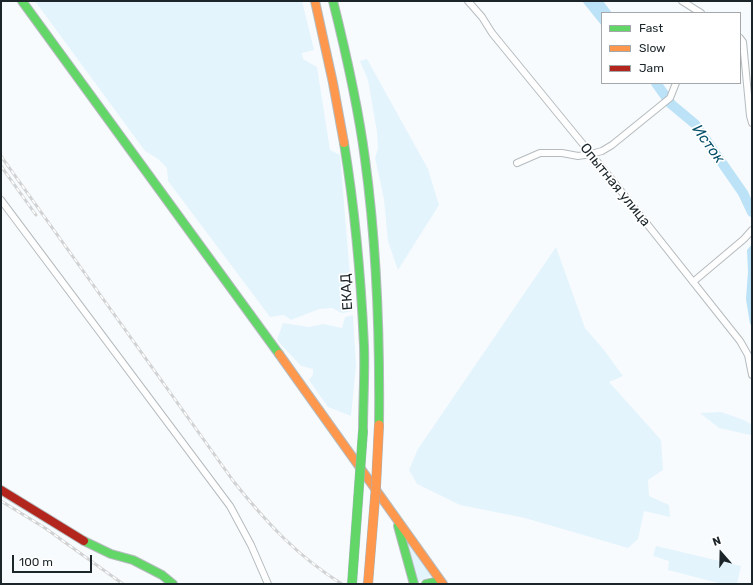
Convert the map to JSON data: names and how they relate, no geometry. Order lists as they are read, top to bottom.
{
  "streets": {
    "main road": ["ЕКАД"],
    "street": ["Опытная улица"]
  },
  "water": ["Исток"],
  "legend": ["Fast", "Slow", "Jam"],
  "scale_bar": "100 m",
  "north": "top"
}
